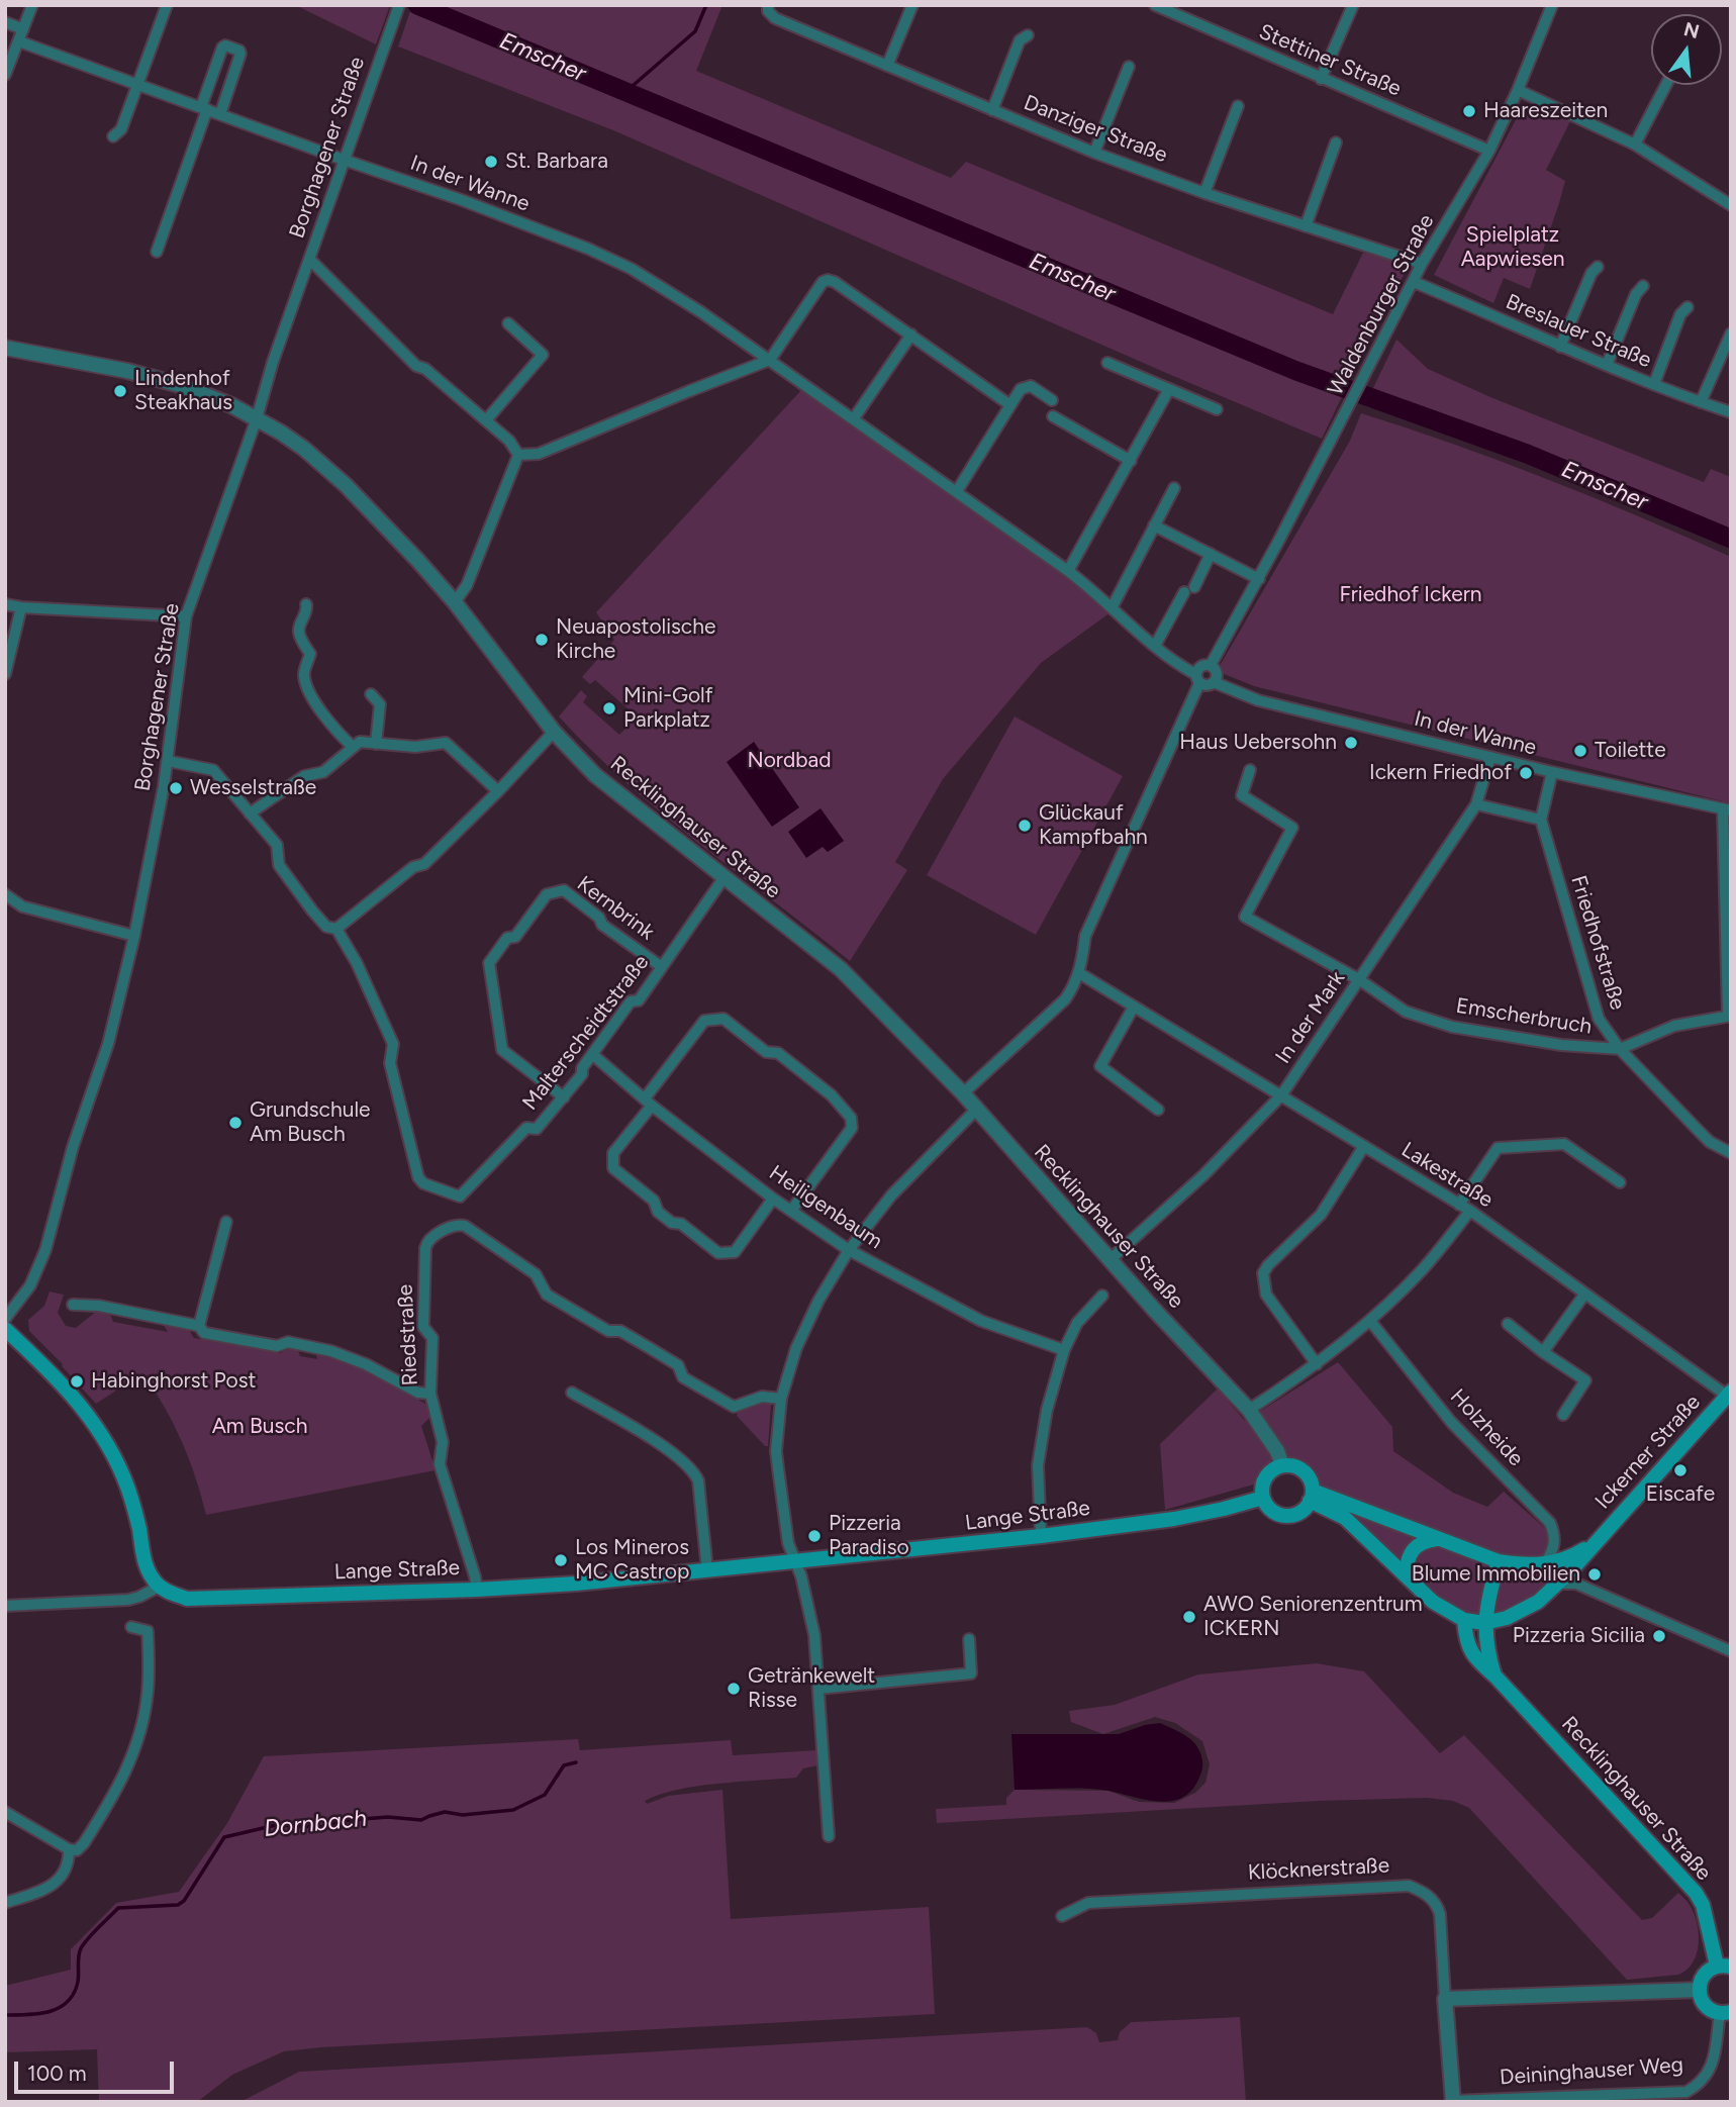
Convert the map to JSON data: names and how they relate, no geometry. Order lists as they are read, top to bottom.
{
  "streets": {
    "main road": ["Recklinghauser Straße", "Ickerner Straße", "Lange Straße"],
    "street": [
      "Stettiner Straße",
      "Danziger Straße",
      "Borghagener Straße",
      "In der Wanne",
      "Waldenburger Straße",
      "Breslauer Straße",
      "Kernbrink",
      "Friedhofstraße",
      "Emscherbruch",
      "In der Mark",
      "Malterscheidtstraße",
      "Lakestraße",
      "Heiligenbaum",
      "Riedstraße",
      "Holzheide",
      "Klöcknerstraße",
      "Deininghauser Weg"
    ]
  },
  "crossings": [
    ["Stettiner Straße", "Waldenburger Straße"],
    ["Danziger Straße", "Waldenburger Straße"],
    ["Borghagener Straße", "In der Wanne"],
    ["Borghagener Straße", "Recklinghauser Straße"],
    ["In der Wanne", "Waldenburger Straße"],
    ["In der Wanne", "Friedhofstraße"],
    ["In der Wanne", "In der Mark"],
    ["Waldenburger Straße", "Breslauer Straße"],
    ["Recklinghauser Straße", "In der Mark"],
    ["Recklinghauser Straße", "Malterscheidtstraße"],
    ["Recklinghauser Straße", "Ickerner Straße"],
    ["Recklinghauser Straße", "Lange Straße"],
    ["Kernbrink", "Malterscheidtstraße"],
    ["Friedhofstraße", "Emscherbruch"],
    ["Emscherbruch", "In der Mark"],
    ["In der Mark", "Lakestraße"],
    ["Malterscheidtstraße", "Heiligenbaum"],
    ["Lakestraße", "Ickerner Straße"],
    ["Riedstraße", "Lange Straße"],
    ["Holzheide", "Ickerner Straße"],
    ["Klöcknerstraße", "Deininghauser Weg"]
  ],
  "water": ["Emscher", "Dornbach"],
  "parks": [
    "Spielplatz Aapwiesen",
    "Friedhof Ickern",
    "Nordbad",
    "Am Busch"
  ],
  "places": [
    "Haareszeiten",
    "St. Barbara",
    "Lindenhof Steakhaus",
    "Neuapostolische Kirche",
    "Mini-Golf Parkplatz",
    "Haus Uebersohn",
    "Toilette",
    "Ickern Friedhof",
    "Wesselstraße",
    "Glückauf Kampfbahn",
    "Grundschule Am Busch",
    "Habinghorst Post",
    "Eiscafe",
    "Pizzeria Paradiso",
    "Los Mineros MC Castrop",
    "Blume Immobilien",
    "AWO Seniorenzentrum ICKERN",
    "Pizzeria Sicilia",
    "Getränkewelt Risse"
  ],
  "scale_bar": "100 m",
  "north": "top"
}
